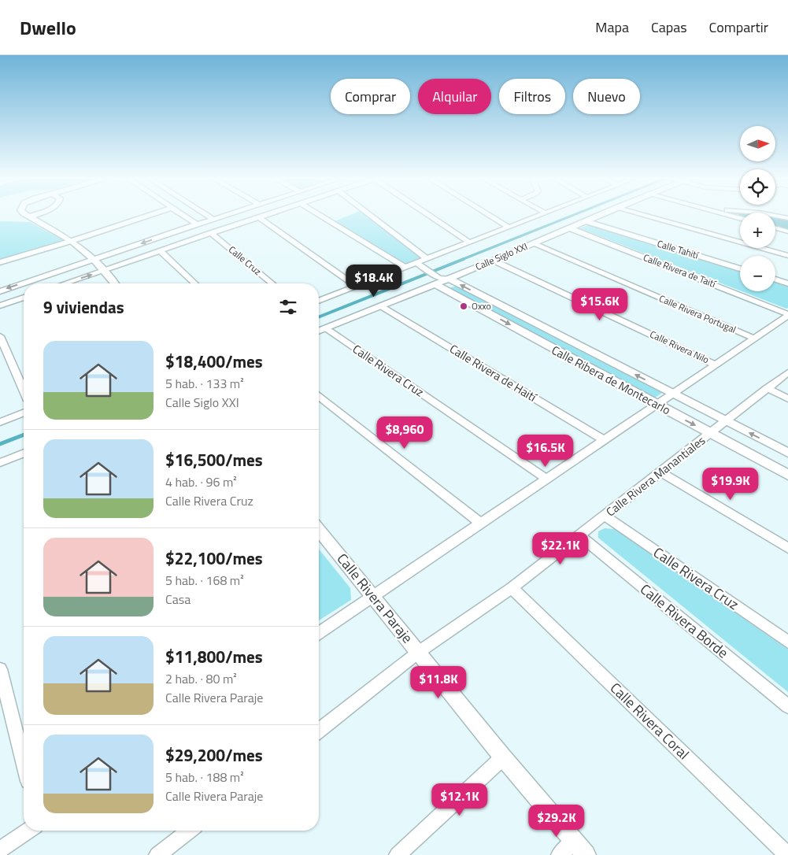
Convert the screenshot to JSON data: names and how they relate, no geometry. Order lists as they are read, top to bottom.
{
  "streets": {
    "street": [
      "Calle Tahití",
      "Calle Siglo XXI",
      "Calle Cruz",
      "Calle Rivera de Taití",
      "Calle Rivera Portugal",
      "Calle Rivera Nilo",
      "Calle Rivera Cruz",
      "Calle Rivera de Haití",
      "Calle Ribera de Montecarlo",
      "Calle Rivera Manantiales",
      "Calle Rivera Paraje",
      "Calle Rivera Borde",
      "Calle Rivera Coral"
    ]
  },
  "crossings": [
    ["Calle Tahití", "Calle Siglo XXI"],
    ["Calle Siglo XXI", "Calle Rivera de Taití"],
    ["Calle Siglo XXI", "Calle Rivera Portugal"],
    ["Calle Siglo XXI", "Calle Rivera Nilo"],
    ["Calle Siglo XXI", "Calle Rivera Cruz"],
    ["Calle Siglo XXI", "Calle Rivera de Haití"],
    ["Calle Siglo XXI", "Calle Ribera de Montecarlo"],
    ["Calle Rivera Cruz", "Calle Rivera Manantiales"],
    ["Calle Ribera de Montecarlo", "Calle Rivera Manantiales"],
    ["Calle Rivera Manantiales", "Calle Rivera Paraje"],
    ["Calle Rivera Manantiales", "Calle Rivera Borde"],
    ["Calle Rivera Manantiales", "Calle Rivera Coral"]
  ],
  "places": ["Oxxo"],
  "north": "right",
  "page": {
    "header": "Dwello",
    "nav": ["Mapa", "Capas", "Compartir"],
    "chip": [
      "Comprar",
      "Alquilar",
      "Filtros",
      "Nuevo"
    ],
    "map_buttons": ["+", "−"],
    "price": [
      "$18.4K",
      "$15.6K",
      "$8,960",
      "$16.5K",
      "$19.9K",
      "$22.1K",
      "$11.8K",
      "$12.1K",
      "$29.2K"
    ],
    "heading": "9 viviendas",
    "list": [
      {
        "name": "$18,400/mes",
        "note": "5 hab. · 133 m² · Calle Siglo XXI"
      },
      {
        "name": "$16,500/mes",
        "note": "4 hab. · 96 m² · Calle Rivera Cruz"
      },
      {
        "name": "$22,100/mes",
        "note": "5 hab. · 168 m² · Casa"
      },
      {
        "name": "$11,800/mes",
        "note": "2 hab. · 80 m² · Calle Rivera Paraje"
      },
      {
        "name": "$29,200/mes",
        "note": "5 hab. · 188 m² · Calle Rivera Paraje"
      }
    ]
  }
}
